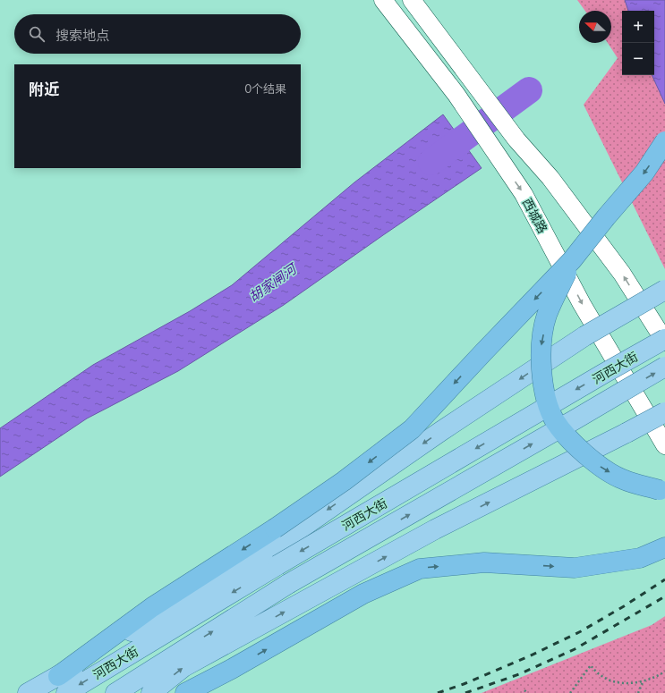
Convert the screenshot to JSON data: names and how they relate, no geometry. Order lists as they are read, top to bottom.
{
  "streets": {
    "main road": ["河西大街"],
    "street": ["西城路"]
  },
  "water": ["胡家闸河"],
  "north": "left",
  "page": {
    "map_buttons": ["+", "−"],
    "search": "搜索地点",
    "heading": ["附近", "0个结果"]
  }
}
